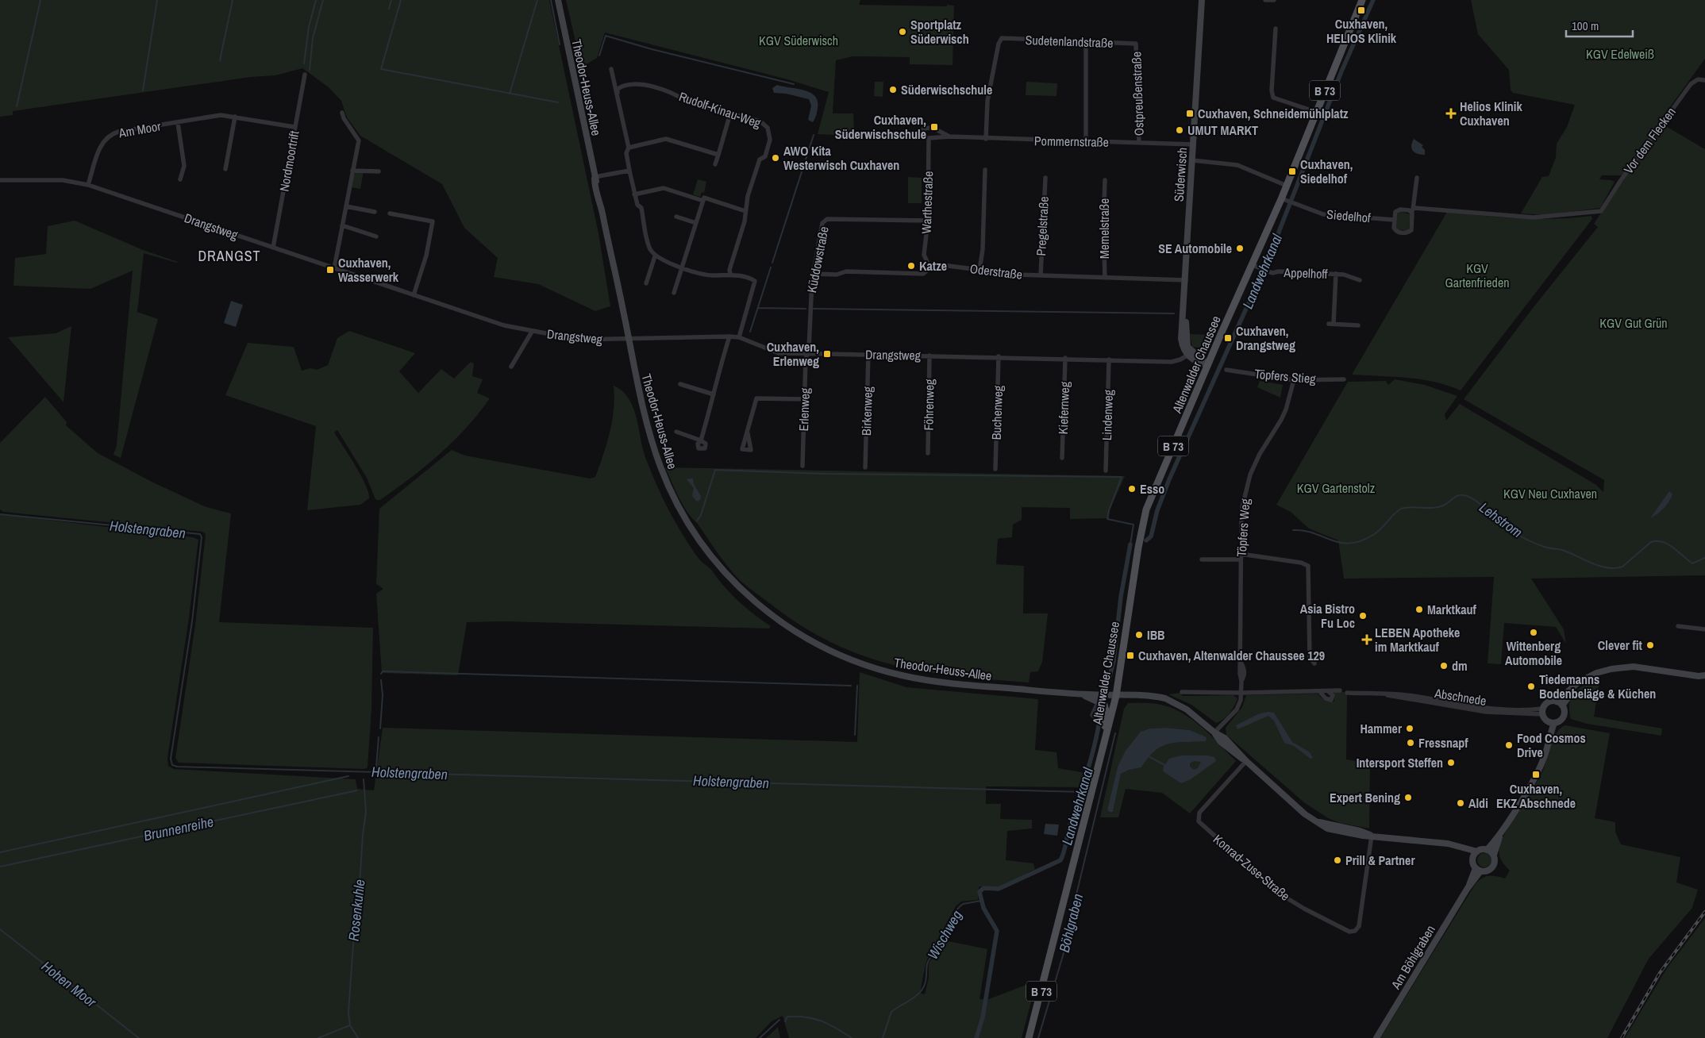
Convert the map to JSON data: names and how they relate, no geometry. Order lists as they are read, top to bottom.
{
  "streets": {
    "main road": ["B 73", "Altenwalder Chaussee"],
    "street": [
      "Sudetenlandstraße",
      "Theodor-Heuss-Allee",
      "Ostpreußenstraße",
      "Rudolf-Kinau-Weg",
      "Am Moor",
      "Vor dem Flecken",
      "Pommernstraße",
      "Nordmoortrift",
      "Süderwisch",
      "Warthestraße",
      "Siedelhof",
      "Drangstweg",
      "Pregelstraße",
      "Memelstraße",
      "Küddowstraße",
      "Oderstraße",
      "Appelhoff",
      "Töpfers Stieg",
      "Föhrenweg",
      "Kiefernweg",
      "Erlenweg",
      "Birkenweg",
      "Buchenweg",
      "Lindenweg",
      "Töpfers Weg",
      "Abschnede",
      "Konrad-Zuse-Straße",
      "Am Böhlgraben"
    ]
  },
  "crossings": [
    ["Sudetenlandstraße", "Ostpreußenstraße"],
    ["Sudetenlandstraße", "Pommernstraße"],
    ["Theodor-Heuss-Allee", "Drangstweg"],
    ["Theodor-Heuss-Allee", "Altenwalder Chaussee"],
    ["Theodor-Heuss-Allee", "Töpfers Weg"],
    ["Theodor-Heuss-Allee", "Konrad-Zuse-Straße"],
    ["Ostpreußenstraße", "Pommernstraße"],
    ["Am Moor", "Nordmoortrift"],
    ["Am Moor", "Drangstweg"],
    ["Vor dem Flecken", "Siedelhof"],
    ["Pommernstraße", "Süderwisch"],
    ["Pommernstraße", "Warthestraße"],
    ["Nordmoortrift", "Drangstweg"],
    ["Süderwisch", "Drangstweg"],
    ["Süderwisch", "Oderstraße"],
    ["Warthestraße", "Küddowstraße"],
    ["Warthestraße", "Oderstraße"],
    ["Siedelhof", "Altenwalder Chaussee"],
    ["Drangstweg", "Küddowstraße"],
    ["Drangstweg", "Föhrenweg"],
    ["Drangstweg", "Kiefernweg"],
    ["Drangstweg", "Erlenweg"],
    ["Drangstweg", "Birkenweg"],
    ["Drangstweg", "Buchenweg"],
    ["Drangstweg", "Lindenweg"],
    ["Pregelstraße", "Oderstraße"],
    ["Memelstraße", "Oderstraße"],
    ["Küddowstraße", "Oderstraße"],
    ["Küddowstraße", "Erlenweg"],
    ["Appelhoff", "Altenwalder Chaussee"],
    ["Töpfers Stieg", "Töpfers Weg"]
  ],
  "districts": ["DRANGST"],
  "water": [
    "Landwehrkanal",
    "Lehstrom",
    "Holstengraben",
    "Brunnenreihe",
    "Rosenkuhle",
    "Böhlgraben",
    "Wischweg",
    "Hohen Moor"
  ],
  "parks": [
    "KGV Süderwisch",
    "KGV Edelweiß",
    "KGV Gartenfrieden",
    "KGV Gut Grün",
    "KGV Gartenstolz",
    "KGV Neu Cuxhaven"
  ],
  "places": {
    "transit": [
      "Cuxhaven, HELIOS Klinik",
      "Cuxhaven, Schneidemühlplatz",
      "Cuxhaven, Süderwischschule",
      "Cuxhaven, Siedelhof",
      "Cuxhaven, Wasserwerk",
      "Cuxhaven, Drangstweg",
      "Cuxhaven, Erlenweg",
      "Cuxhaven, Altenwalder Chaussee 129",
      "Cuxhaven, EKZ Abschnede"
    ],
    "other": [
      "Sportplatz Süderwisch",
      "Süderwischschule",
      "UMUT MARKT",
      "AWO Kita Westerwisch Cuxhaven",
      "SE Automobile",
      "Katze",
      "Esso",
      "Marktkauf",
      "Asia Bistro Fu Loc",
      "Wittenberg Automobile",
      "IBB",
      "Clever fit",
      "dm",
      "Tiedemanns Bodenbeläge & Küchen",
      "Hammer",
      "Fressnapf",
      "Food Cosmos Drive",
      "Intersport Steffen",
      "Expert Bening",
      "Aldi",
      "Prill & Partner"
    ],
    "health": ["Helios Klinik Cuxhaven", "LEBEN Apotheke im Marktkauf"]
  },
  "scale_bar": "100 m"
}
